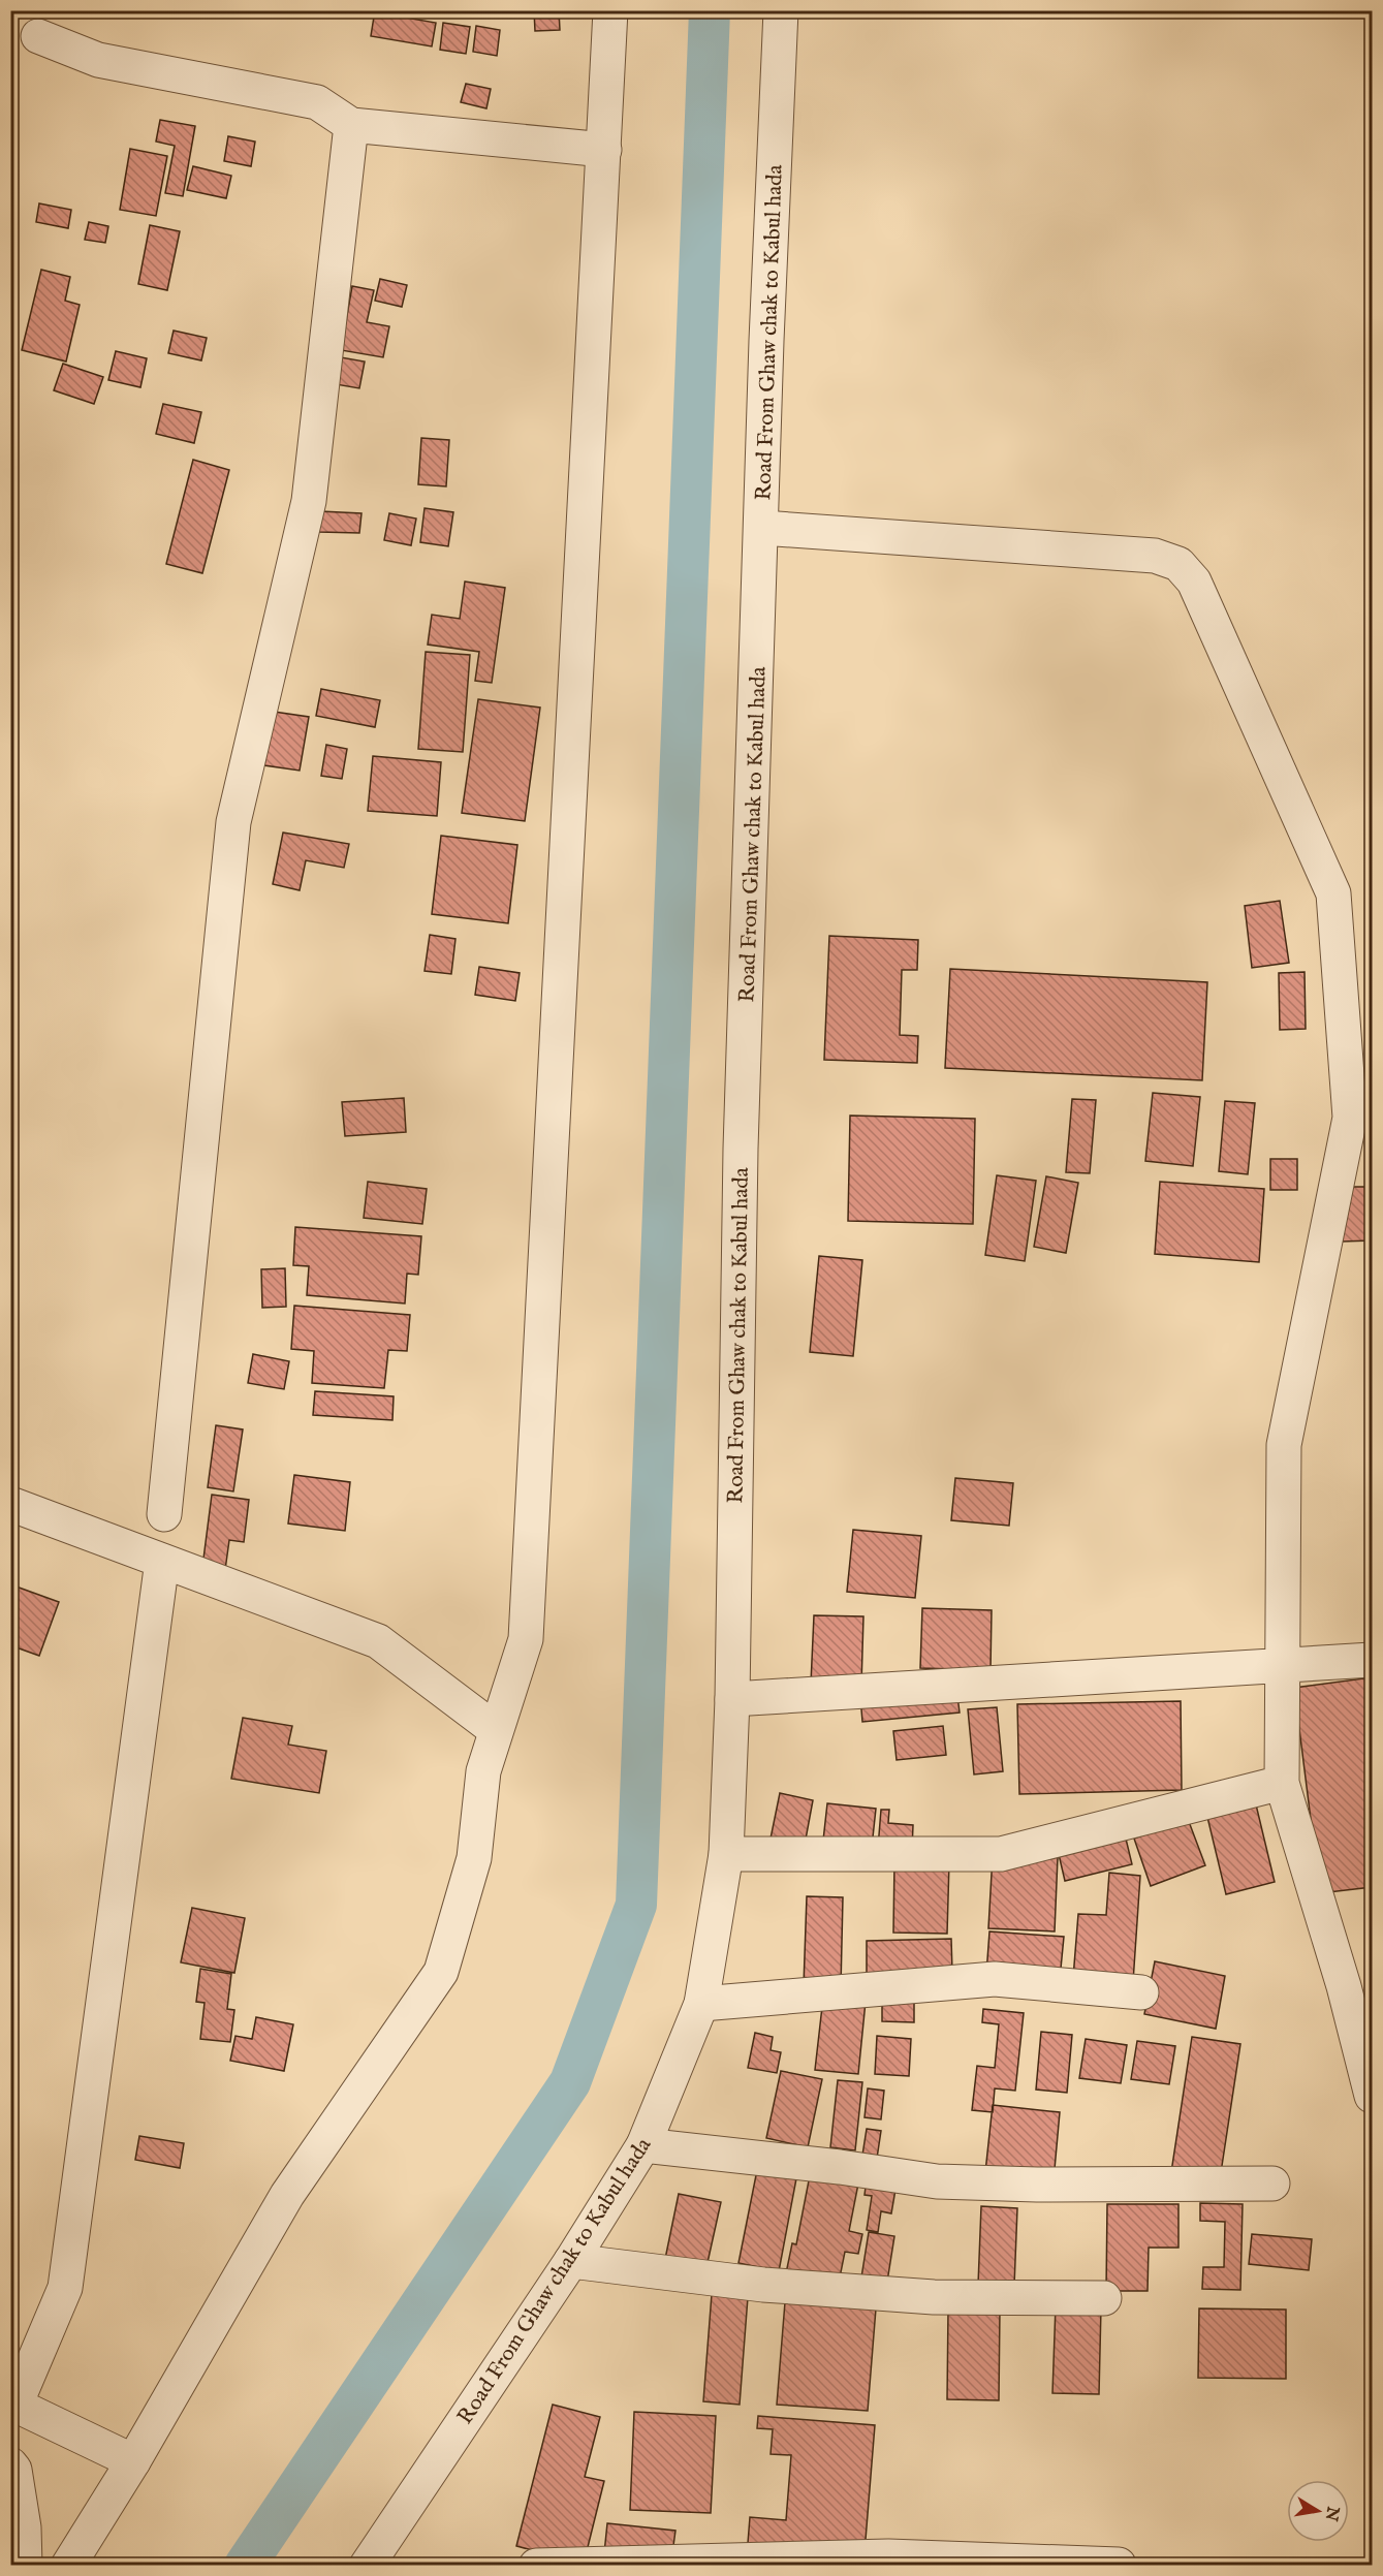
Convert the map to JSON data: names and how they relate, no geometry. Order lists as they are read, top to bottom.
{
  "streets": {
    "street": ["Road From Ghaw chak to Kabul hada"]
  },
  "north": "right"
}
